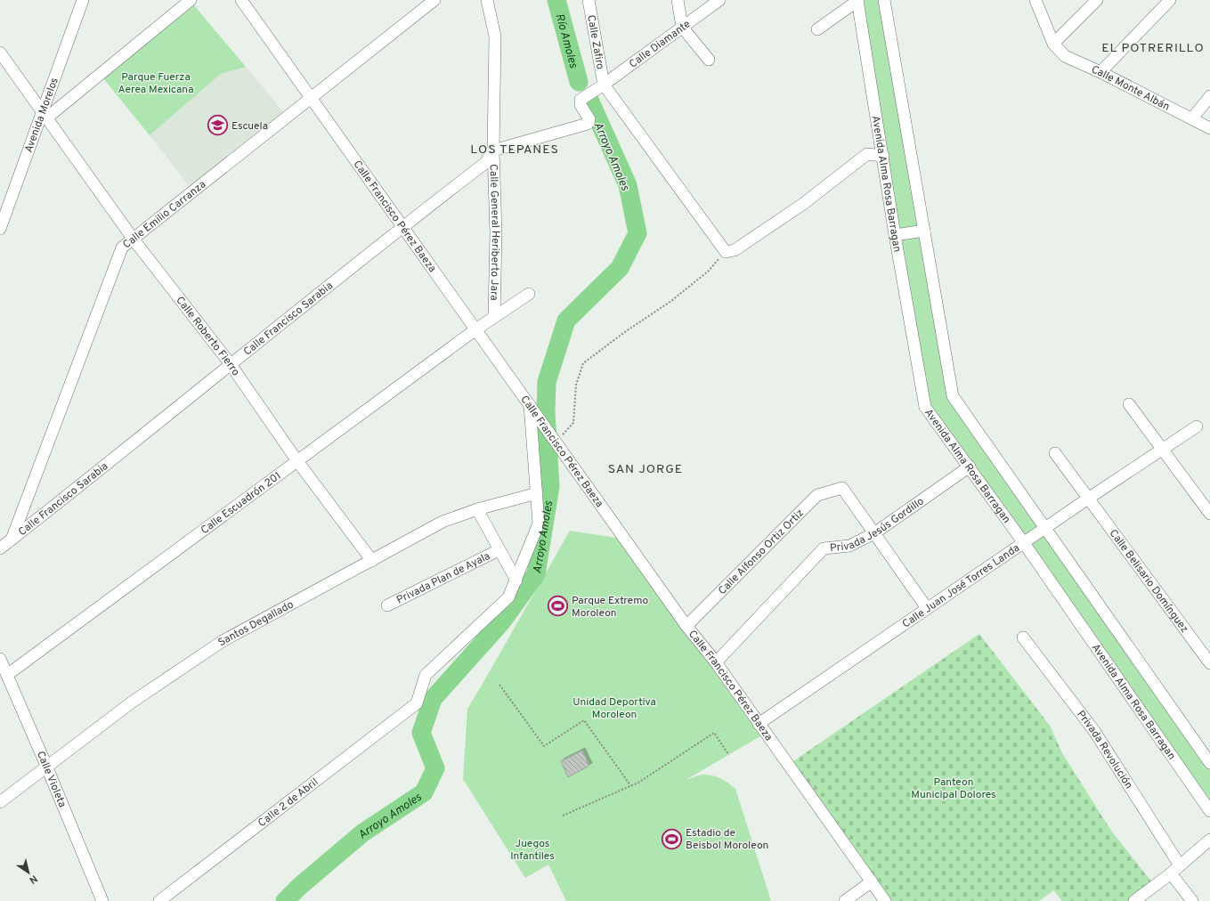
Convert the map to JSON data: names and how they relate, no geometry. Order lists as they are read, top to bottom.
{
  "streets": {
    "street": [
      "Calle Zafiro",
      "Calle Diamante",
      "Calle Monte Albán",
      "Avenida Morelos",
      "Avenida Alma Rosa Barragan",
      "Calle Emilio Carranza",
      "Calle Francisco Pérez Baeza",
      "Calle General Heriberto Jara",
      "Calle Francisco Sarabia",
      "Calle Roberto Fierro",
      "Calle Escuadrón 201",
      "Privada Jesús Gordillo",
      "Calle Alfonso Ortiz Ortiz",
      "Privada Plan de Ayala",
      "Calle Belisario Domínguez",
      "Calle Juan José Torres Landa",
      "Santos Degallado",
      "Privada Revolución",
      "Calle Violeta",
      "Calle 2 de Abril"
    ]
  },
  "crossings": [
    ["Calle Zafiro", "Calle Diamante"],
    ["Calle Diamante", "Calle General Heriberto Jara"],
    ["Calle Diamante", "Calle Francisco Sarabia"],
    ["Avenida Morelos", "Calle Roberto Fierro"],
    ["Avenida Alma Rosa Barragan", "Privada Jesús Gordillo"],
    ["Avenida Alma Rosa Barragan", "Calle Juan José Torres Landa"],
    ["Calle Emilio Carranza", "Calle Francisco Pérez Baeza"],
    ["Calle Emilio Carranza", "Calle Francisco Sarabia"],
    ["Calle Emilio Carranza", "Calle Roberto Fierro"],
    ["Calle Francisco Pérez Baeza", "Calle Francisco Sarabia"],
    ["Calle Francisco Pérez Baeza", "Calle Escuadrón 201"],
    ["Calle Francisco Pérez Baeza", "Privada Jesús Gordillo"],
    ["Calle Francisco Pérez Baeza", "Calle Alfonso Ortiz Ortiz"],
    ["Calle Francisco Pérez Baeza", "Calle Juan José Torres Landa"],
    ["Calle General Heriberto Jara", "Calle Francisco Sarabia"],
    ["Calle General Heriberto Jara", "Calle Escuadrón 201"],
    ["Calle Francisco Sarabia", "Calle Roberto Fierro"],
    ["Calle Roberto Fierro", "Calle Escuadrón 201"],
    ["Calle Roberto Fierro", "Santos Degallado"],
    ["Calle Escuadrón 201", "Calle Violeta"],
    ["Privada Jesús Gordillo", "Calle Alfonso Ortiz Ortiz"],
    ["Calle Belisario Domínguez", "Calle Juan José Torres Landa"],
    ["Santos Degallado", "Calle Violeta"]
  ],
  "districts": ["EL POTRERILLO", "LOS TEPANES", "SAN JORGE"],
  "water": ["Río Amoles", "Arroyo Amoles"],
  "parks": [
    "Parque Fuerza Aerea Mexicana",
    "Unidad Deportiva Moroleon",
    "Panteon Municipal Dolores",
    "Juegos Infantiles"
  ],
  "places": {
    "school or university": ["Escuela"],
    "sports": ["Parque Extremo Moroleon", "Estadio de Beisbol Moroleon"]
  },
  "north": "bottom right"
}
